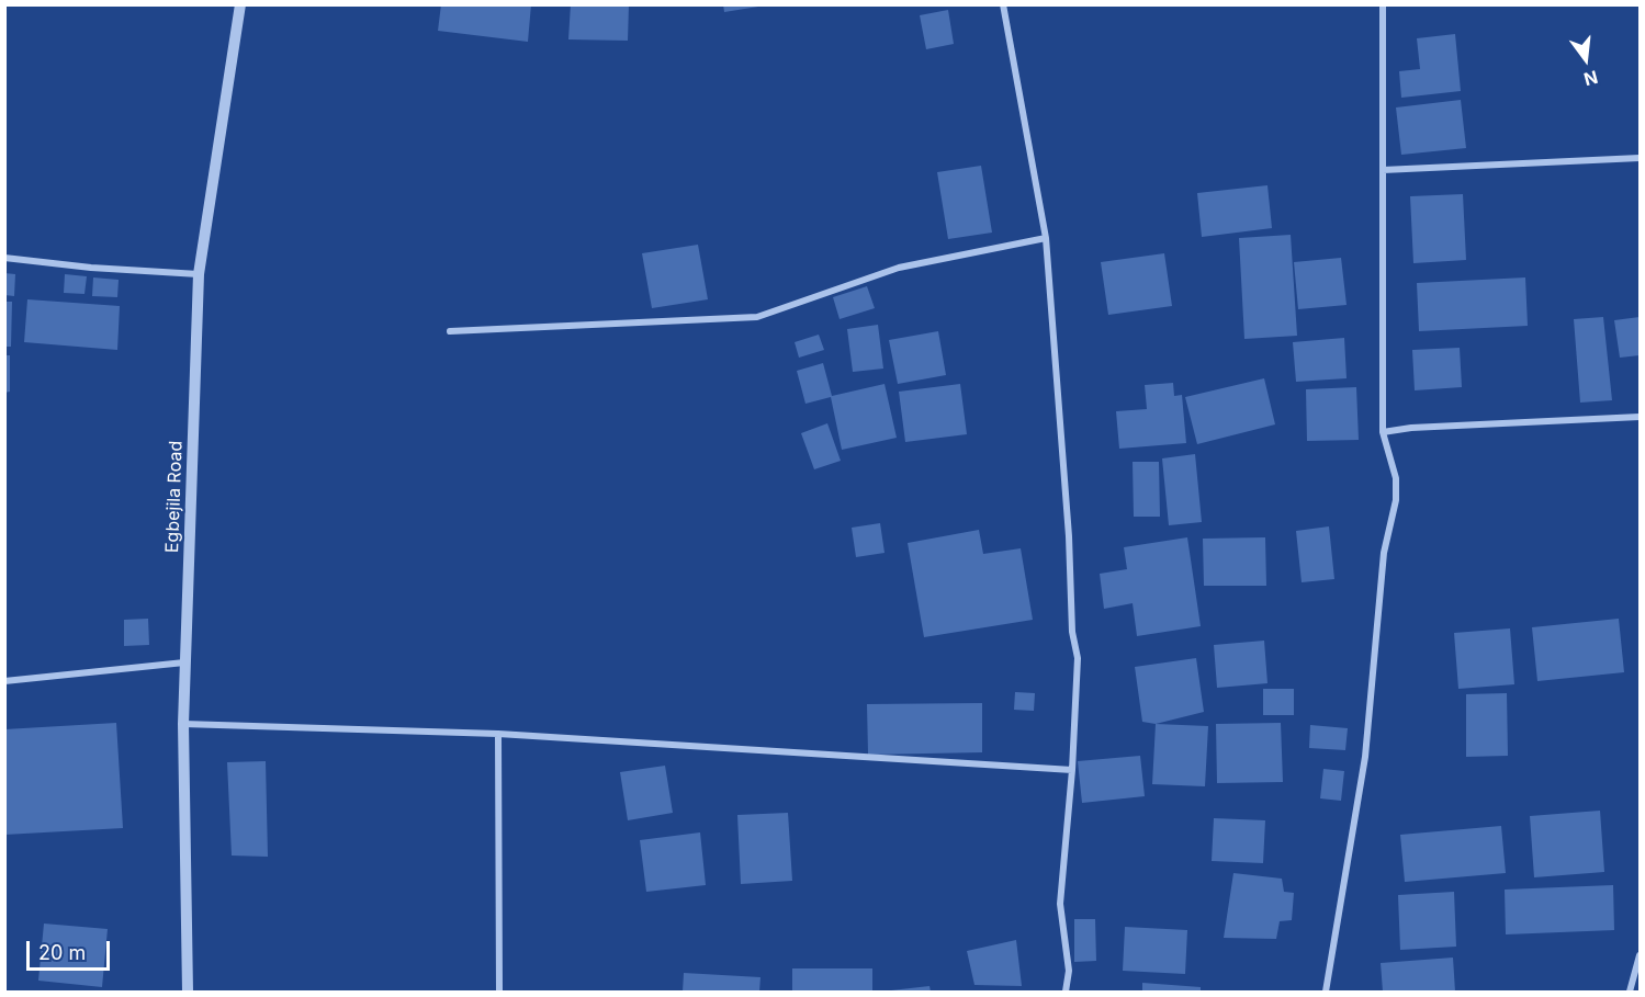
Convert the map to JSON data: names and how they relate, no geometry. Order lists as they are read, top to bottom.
{
  "streets": {
    "street": ["Egbejila Road"]
  },
  "scale_bar": "20 m",
  "north": "bottom"
}
